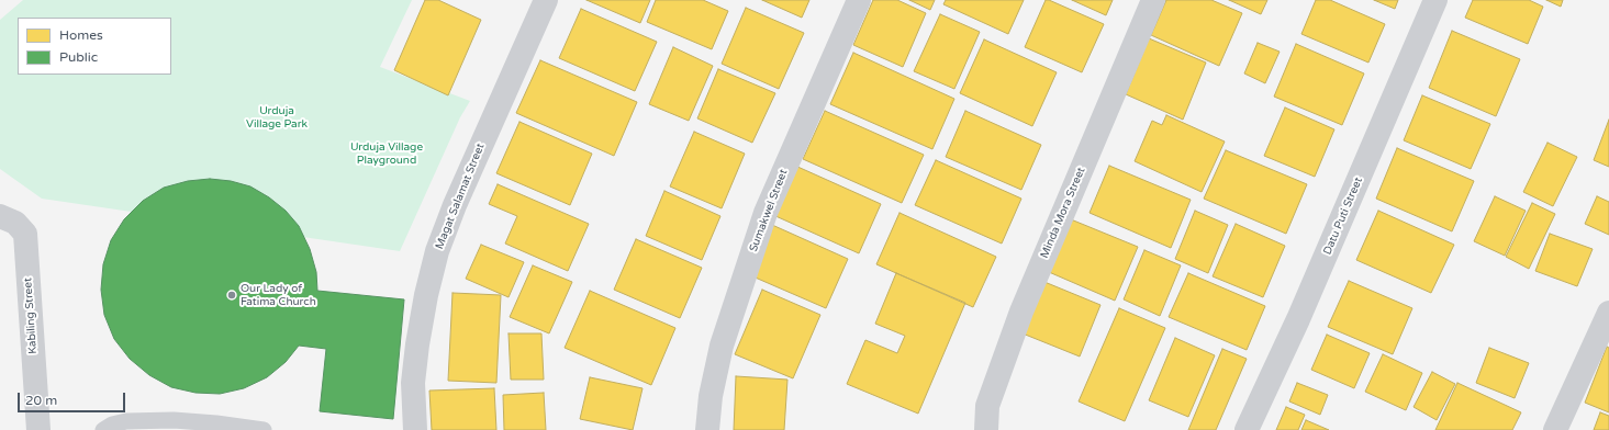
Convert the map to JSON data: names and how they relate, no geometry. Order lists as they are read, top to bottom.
{
  "streets": {
    "street": [
      "Magat Salamat Street",
      "Sumakwel Street",
      "Minda Mora Street",
      "Datu Puti Street",
      "Kabiling Street"
    ]
  },
  "parks": ["Urduja Village Park", "Urduja Village Playground"],
  "places": ["Our Lady of Fatima Church"],
  "legend": ["Homes", "Public"],
  "scale_bar": "20 m"
}
